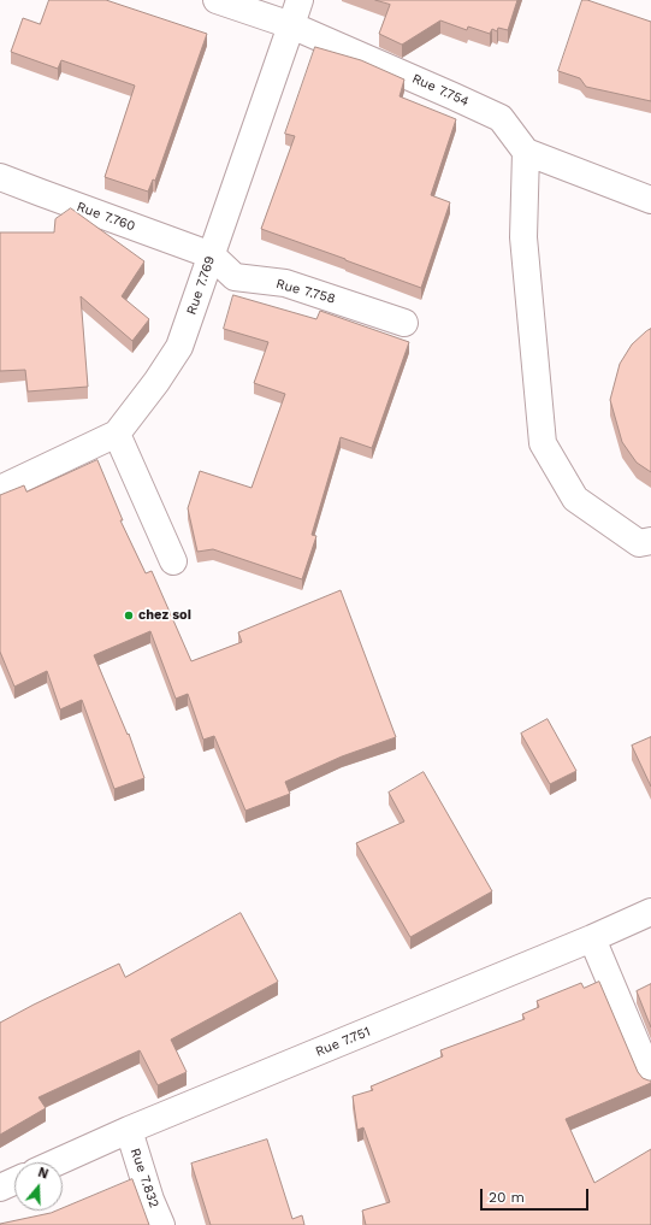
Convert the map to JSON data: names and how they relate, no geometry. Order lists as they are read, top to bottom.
{
  "streets": {
    "street": [
      "Rue 7.754",
      "Rue 7.760",
      "Rue 7.769",
      "Rue 7.758",
      "Rue 7.751",
      "Rue 7.832"
    ]
  },
  "crossings": [
    ["Rue 7.754", "Rue 7.769"],
    ["Rue 7.760", "Rue 7.769"],
    ["Rue 7.760", "Rue 7.758"],
    ["Rue 7.769", "Rue 7.758"],
    ["Rue 7.751", "Rue 7.832"]
  ],
  "places": ["chez soi"],
  "scale_bar": "20 m",
  "north": "top"
}
